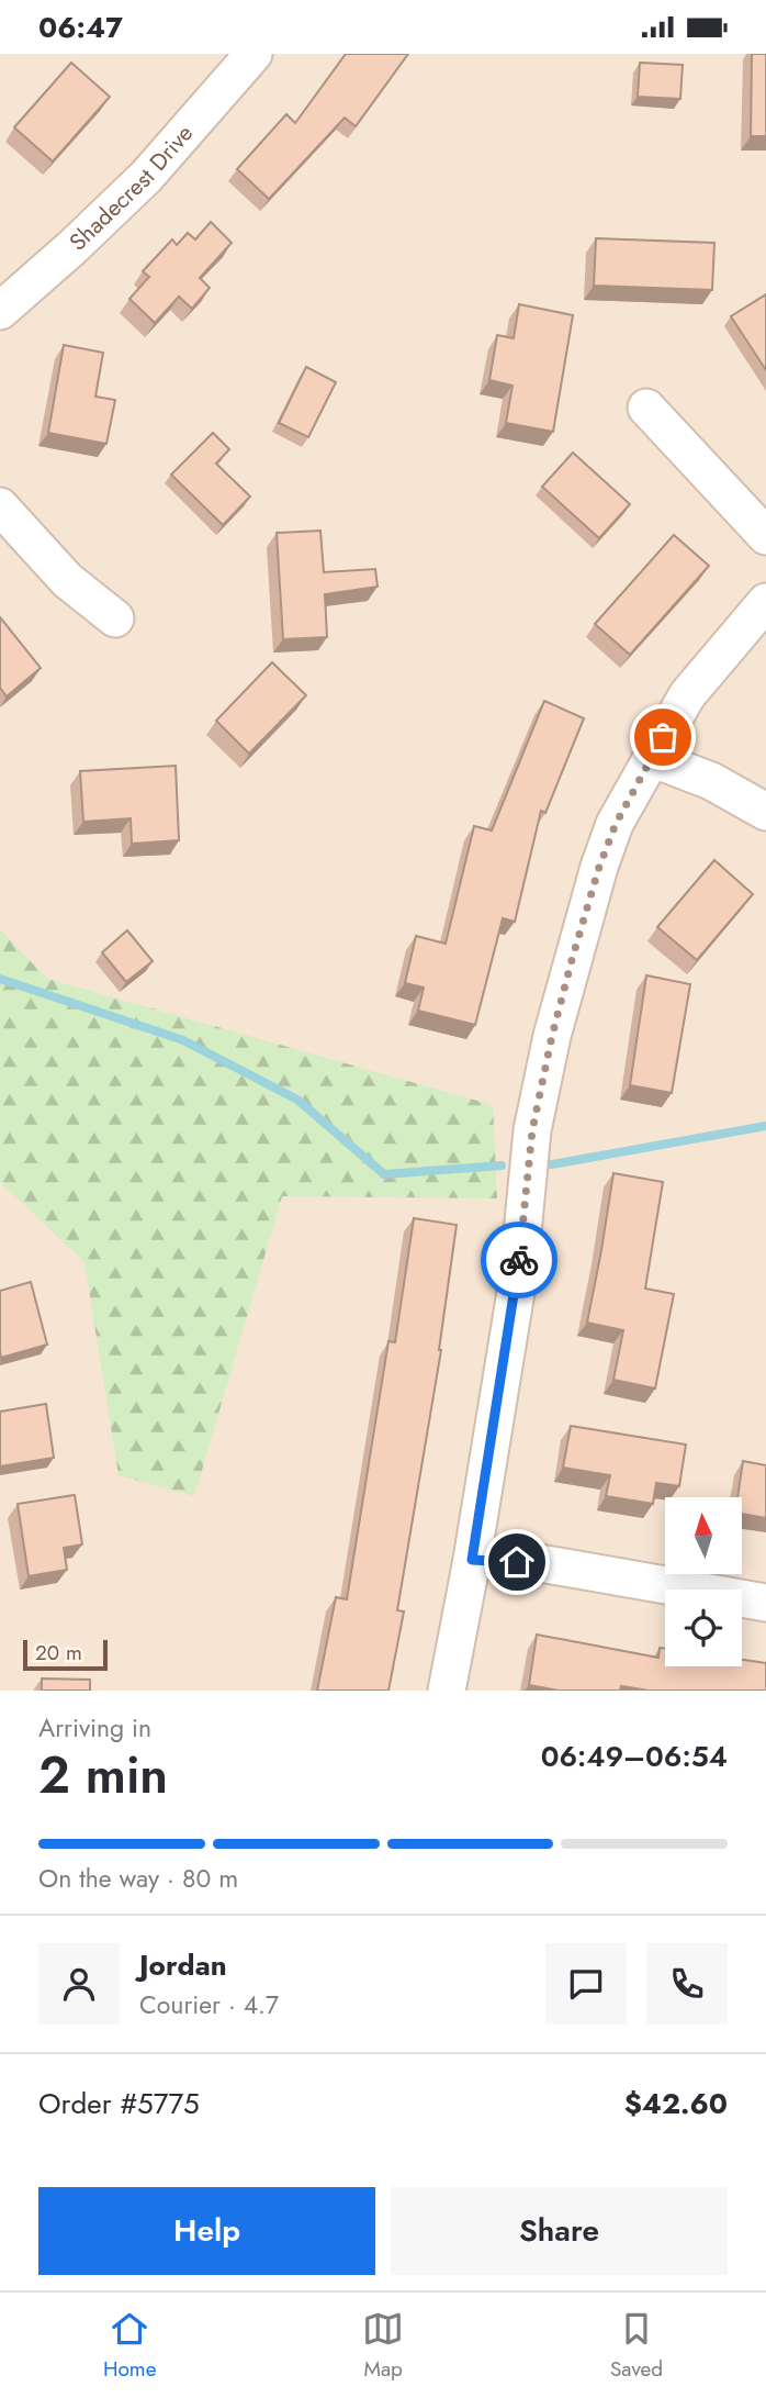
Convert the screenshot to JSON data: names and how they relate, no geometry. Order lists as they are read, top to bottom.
{
  "streets": {
    "street": ["Shadecrest Drive"]
  },
  "scale_bar": "20 m",
  "north": "top",
  "page": {
    "status": "06:47",
    "scale": "20 m",
    "heading": ["2 min", "Arriving in", "06:49–06:54"],
    "panel": [
      "Jordan",
      "Courier · 4.7",
      "Order #5775",
      "$42.60"
    ],
    "bar": "On the way · 80 m",
    "buttons": ["Help", "Share"],
    "tabs": ["Home", "Map", "Saved"]
  }
}
